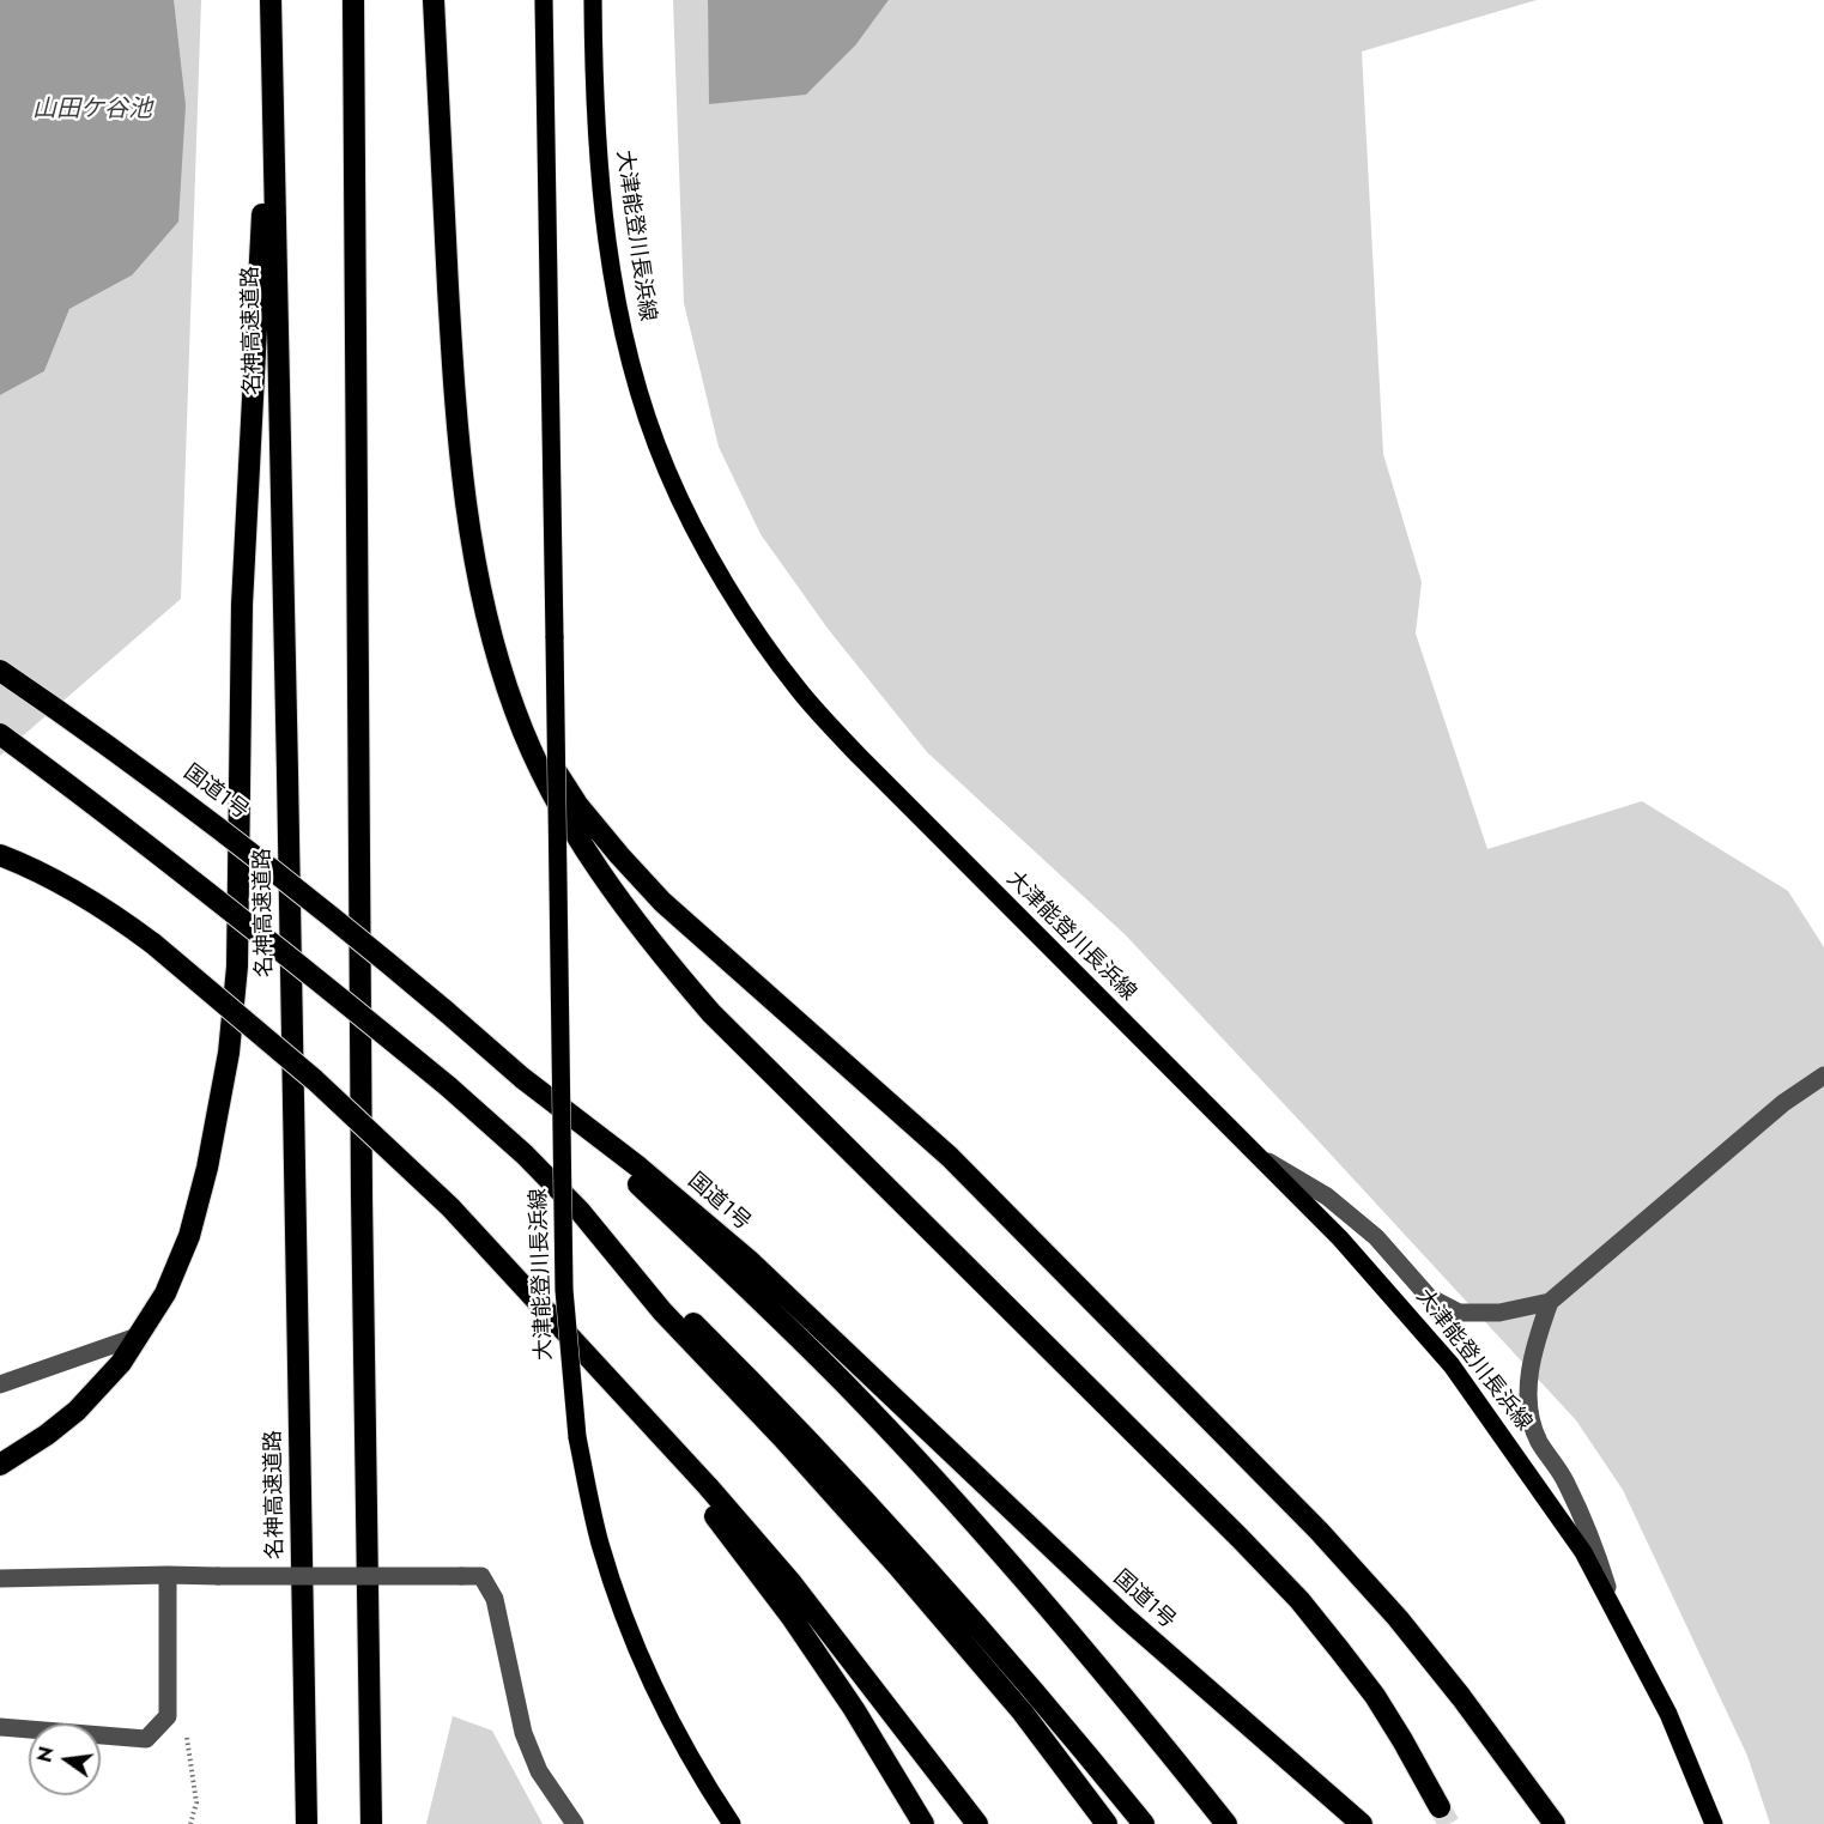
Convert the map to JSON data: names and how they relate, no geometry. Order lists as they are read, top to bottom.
{
  "streets": {
    "highway": ["名神高速道路", "国道1号"],
    "main road": ["大津能登川長浜線"]
  },
  "water": ["山田ケ谷池"],
  "north": "left"
}
